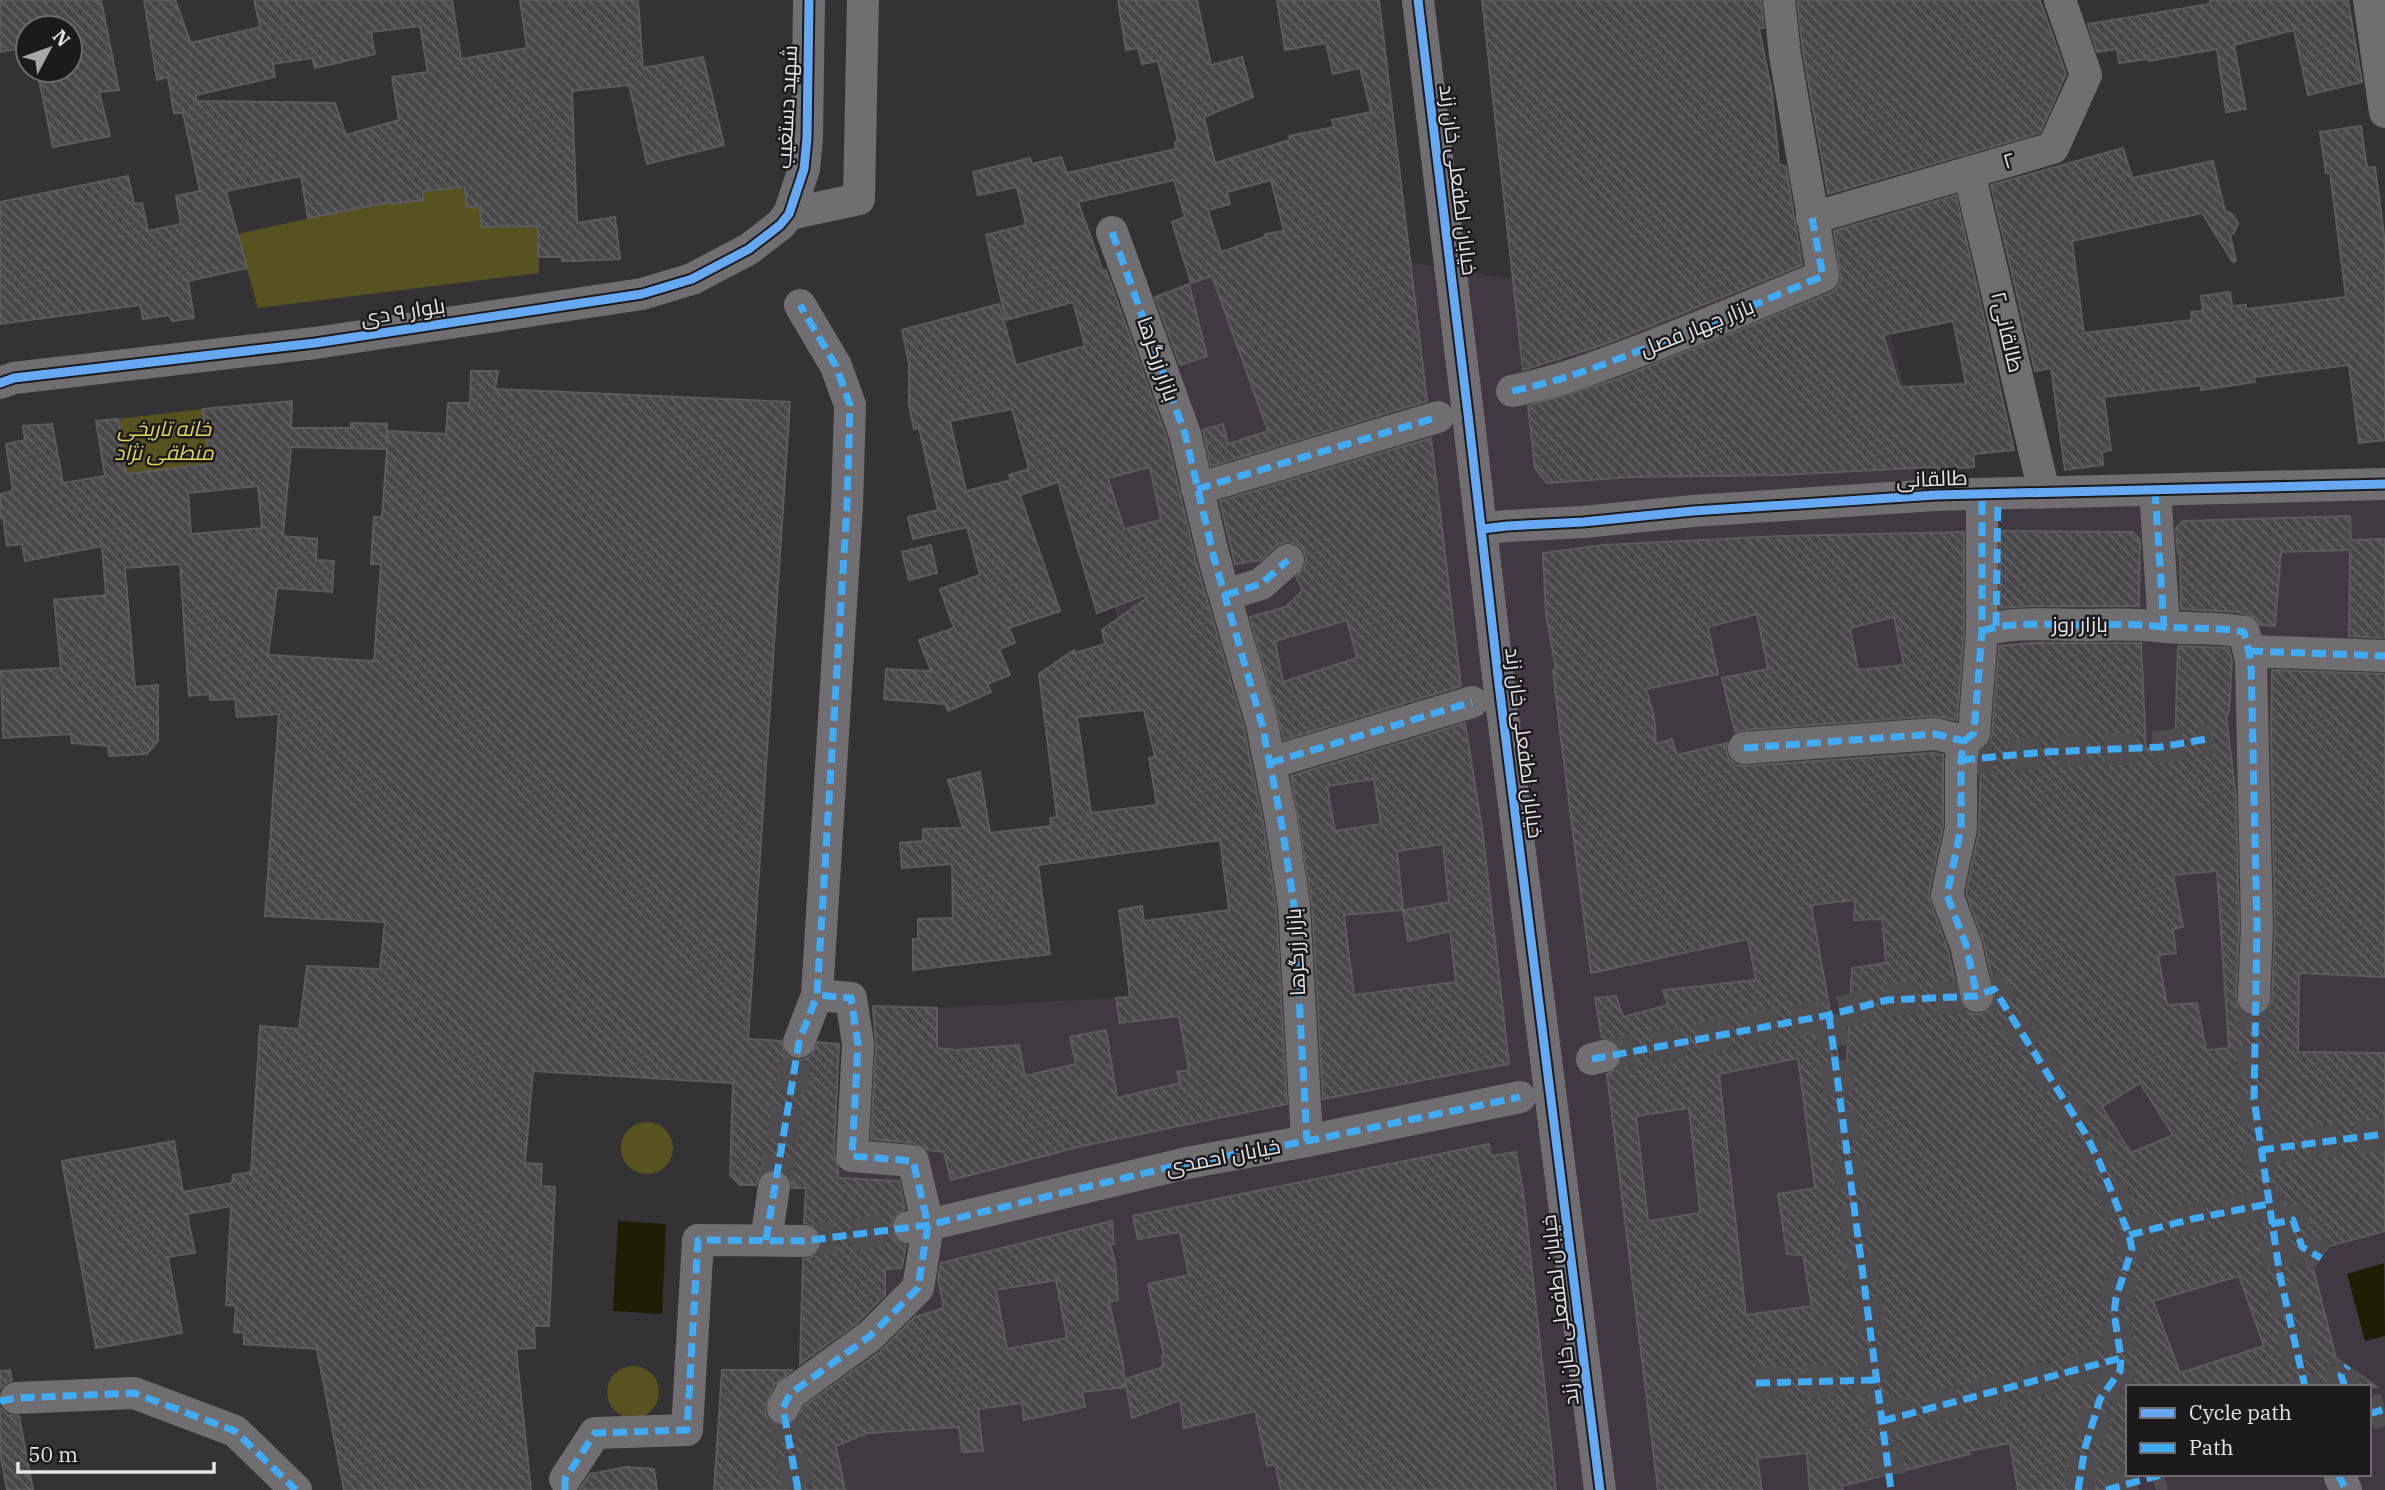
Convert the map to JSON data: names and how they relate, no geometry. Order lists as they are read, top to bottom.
{
  "streets": {
    "street": [
      "شهید دستغیب",
      "۲",
      "خیابان لطفعلی خان زند",
      "بلوار ۹ دی",
      "بازار چهار فصل",
      "طالقانی۲",
      "بازار زرگرها",
      "طالقانی",
      "بازار روز",
      "خیابان احمدی"
    ]
  },
  "crossings": [
    ["شهید دستغیب", "بلوار ۹ دی"],
    ["۲", "بازار چهار فصل"],
    ["۲", "طالقانی۲"],
    ["خیابان لطفعلی خان زند", "طالقانی"],
    ["طالقانی۲", "طالقانی"],
    ["بازار زرگرها", "خیابان احمدی"]
  ],
  "parks": ["خانه تاریخی منطقی نژاد"],
  "legend": ["Cycle path", "Path"],
  "scale_bar": "50 m",
  "north": "top right"
}
